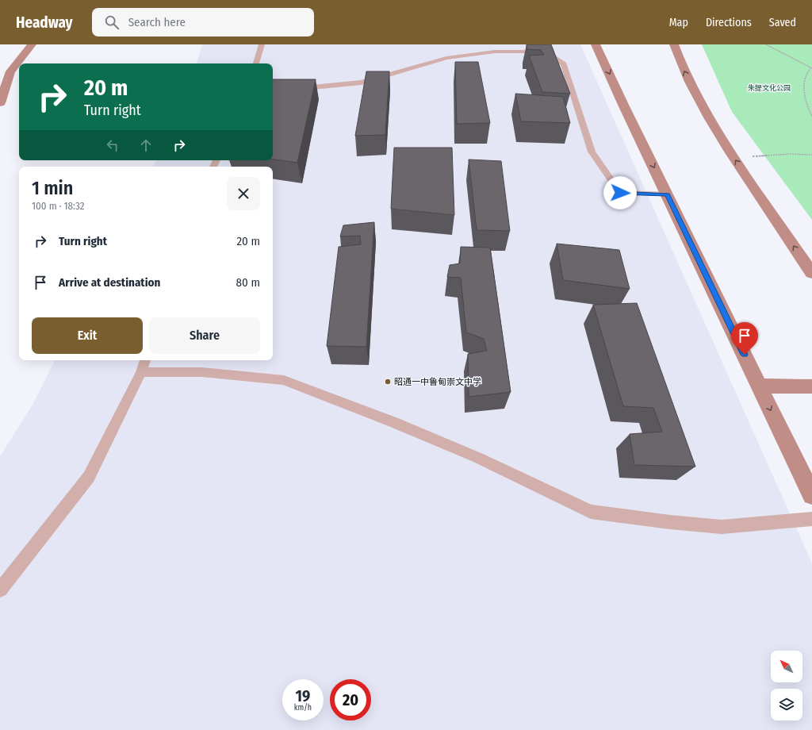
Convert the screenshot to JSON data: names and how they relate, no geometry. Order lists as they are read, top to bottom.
{
  "parks": ["朱提文化公园"],
  "places": ["昭通一中鲁甸崇文中学"],
  "north": "top left",
  "page": {
    "header": "Headway",
    "search": "Search here",
    "nav": ["Map", "Directions", "Saved"],
    "turn": ["20 m", "Turn right"],
    "heading": ["1 min", "100 m · 18:32"],
    "list": [
      {
        "name": "Turn right",
        "value": "20 m"
      },
      {
        "name": "Arrive at destination",
        "value": "80 m"
      }
    ],
    "buttons": ["Exit", "Share"],
    "speed": "19 km/h",
    "limit": "20"
  }
}
